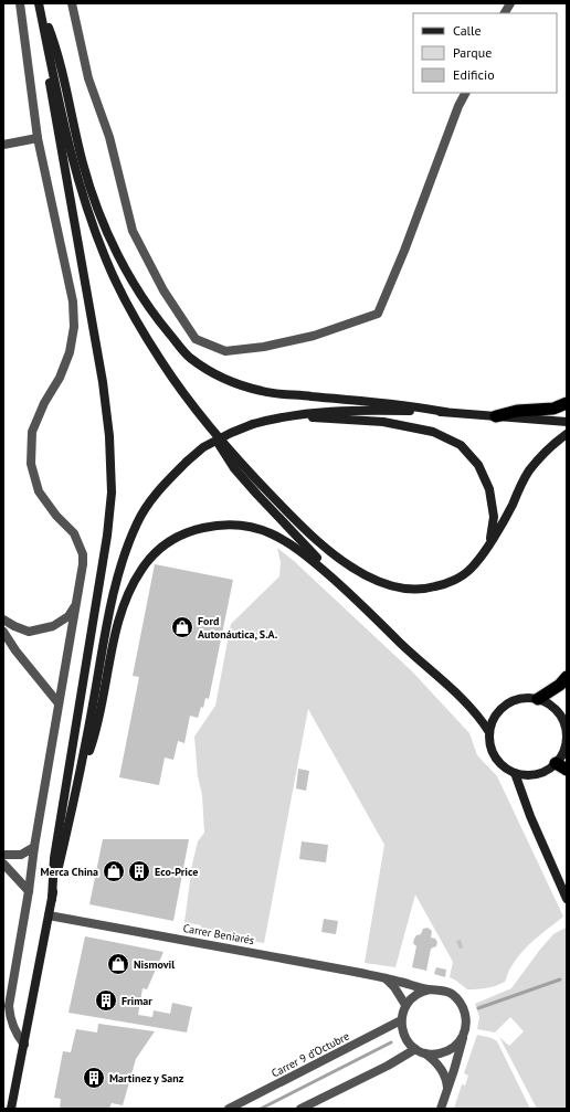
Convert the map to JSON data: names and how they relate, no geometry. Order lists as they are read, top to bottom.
{
  "streets": {
    "street": ["Carrer Beniarés", "Carrer 9 d’Octubre"]
  },
  "crossings": [
    ["Carrer Beniarés", "Carrer 9 d’Octubre"]
  ],
  "places": {
    "shop": ["Ford Autonáutica, S.A.", "Merca China", "Nismovil"],
    "building": ["Eco-Price", "Frimar", "Martinez y Sanz"]
  },
  "legend": ["Calle", "Parque", "Edificio"]
}
